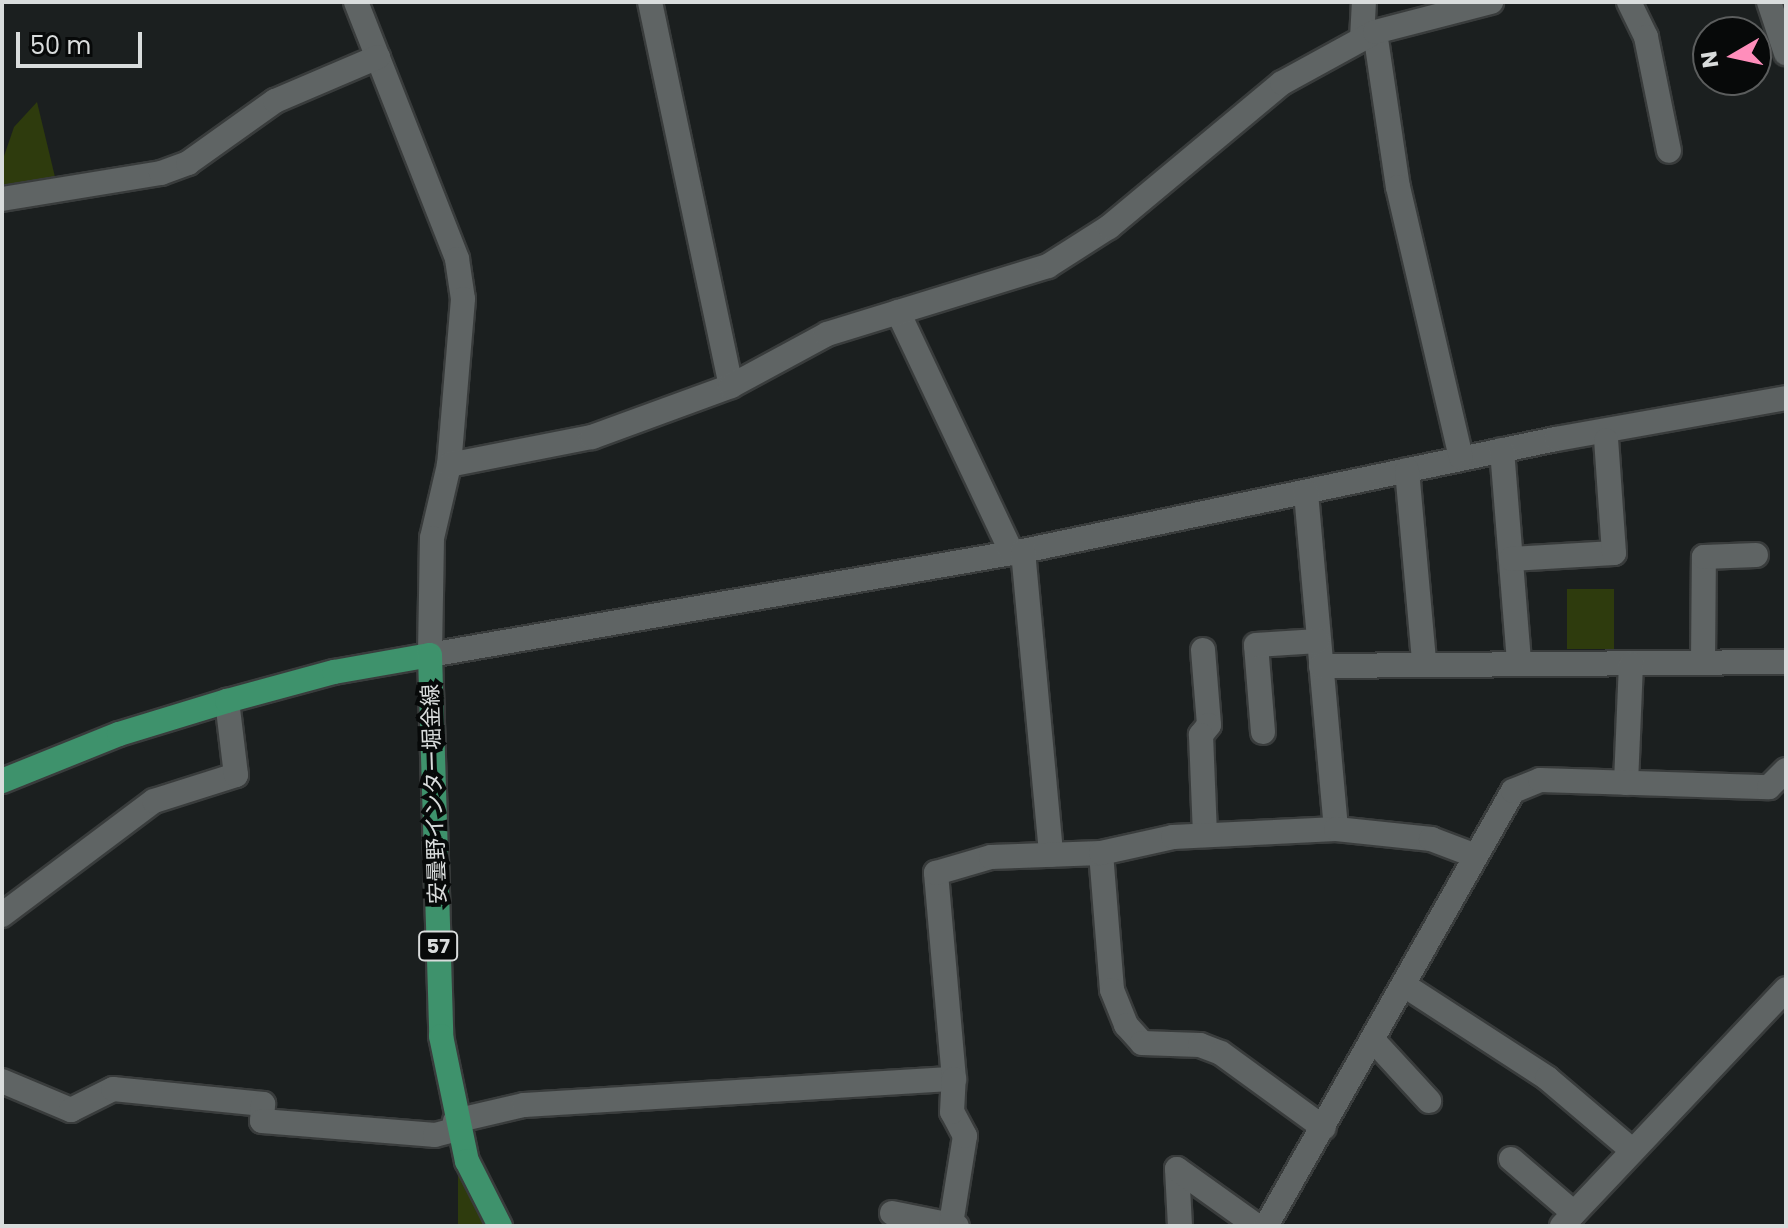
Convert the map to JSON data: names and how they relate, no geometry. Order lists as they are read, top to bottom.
{
  "streets": {
    "main road": ["安曇野インター堀金線", "57"]
  },
  "scale_bar": "50 m",
  "north": "left"
}
